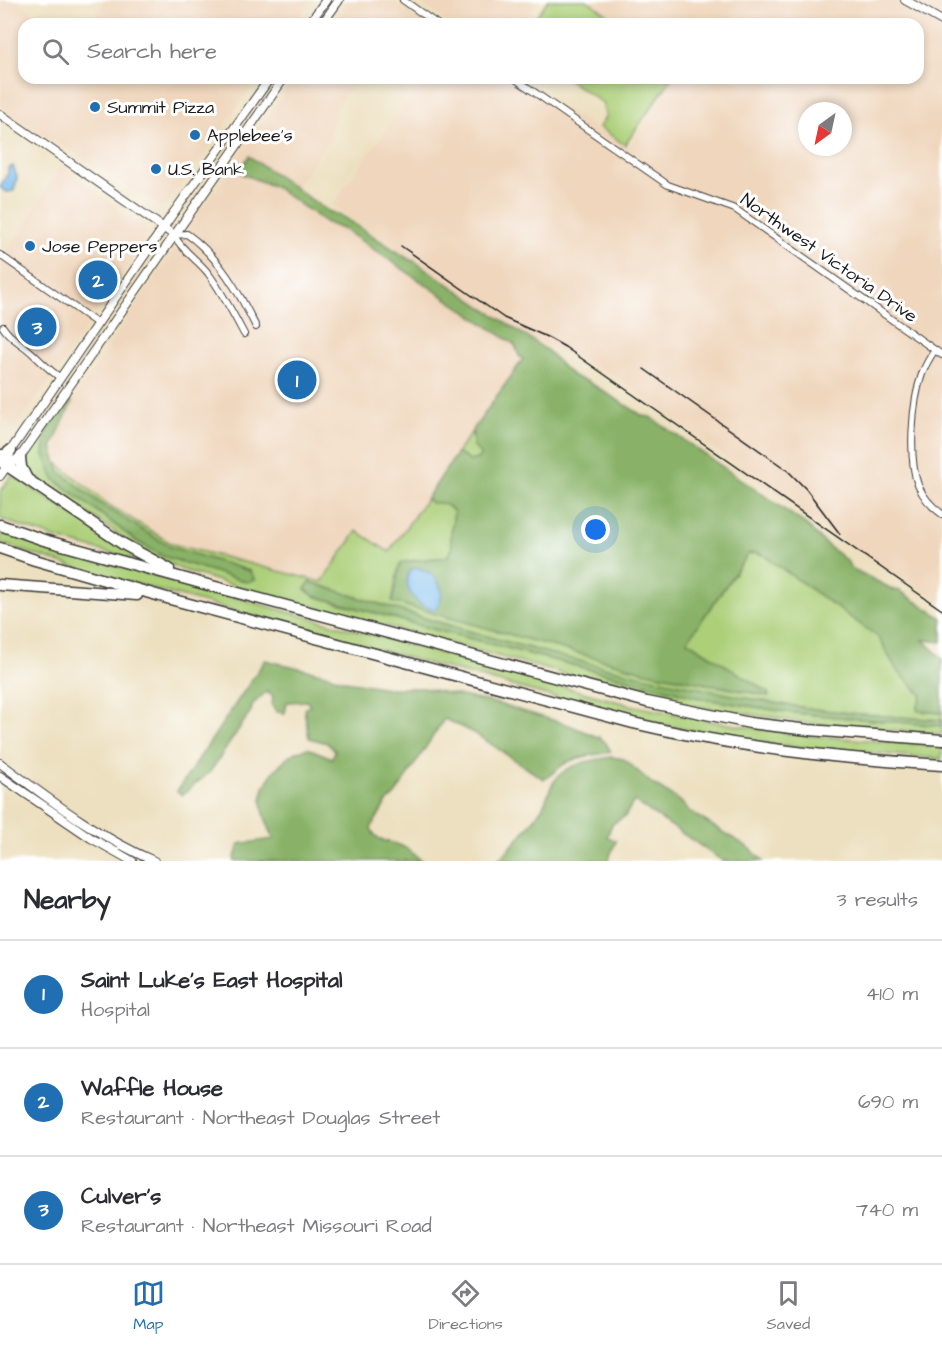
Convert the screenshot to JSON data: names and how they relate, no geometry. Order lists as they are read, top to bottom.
{
  "streets": {
    "street": ["Northwest Victoria Drive"]
  },
  "places": [
    "Summit Pizza",
    "Applebee's",
    "U.S. Bank",
    "Jose Peppers"
  ],
  "north": "bottom left",
  "page": {
    "search": "Search here",
    "pins": ["2", "3", "1"],
    "heading": ["Nearby", "3 results"],
    "list": [
      {
        "mark": "1",
        "name": "Saint Luke's East Hospital",
        "note": "Hospital",
        "value": "410 m"
      },
      {
        "mark": "2",
        "name": "Waffle House",
        "note": "Restaurant · Northeast Douglas Street",
        "value": "690 m"
      },
      {
        "mark": "3",
        "name": "Culver's",
        "note": "Restaurant · Northeast Missouri Road",
        "value": "740 m"
      }
    ],
    "nav": ["Map", "Directions", "Saved"]
  }
}
